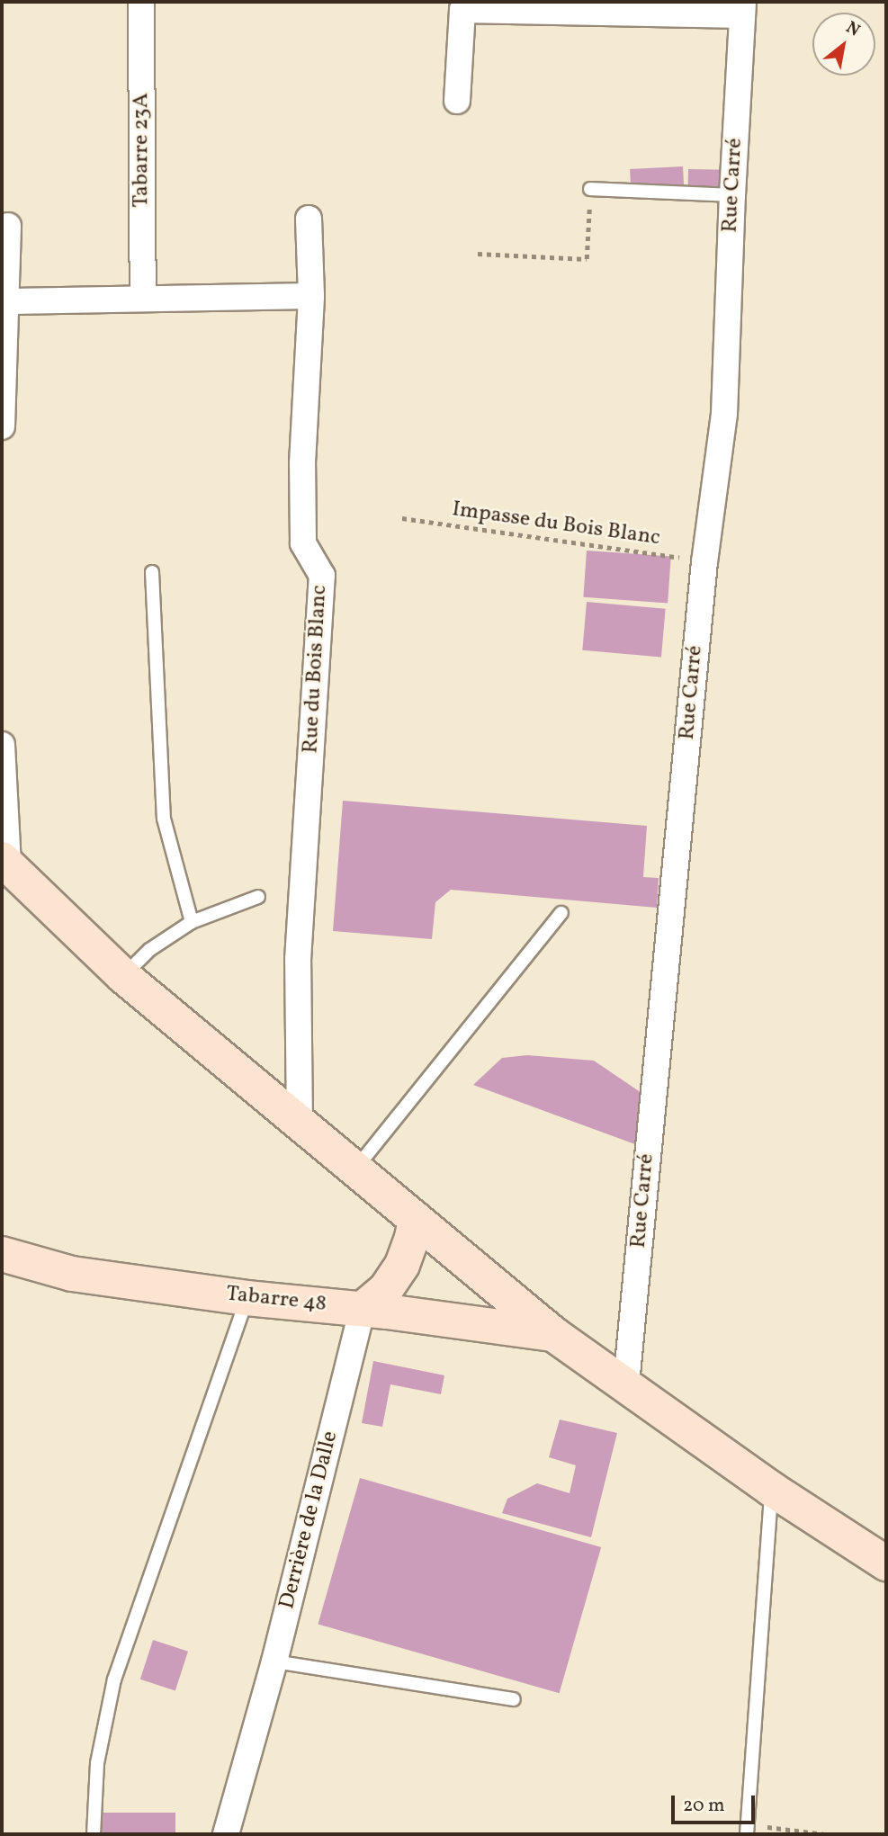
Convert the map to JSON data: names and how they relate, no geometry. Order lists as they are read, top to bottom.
{
  "streets": {
    "main road": ["Tabarre 48"],
    "street": [
      "Tabarre 23A",
      "Rue Carré",
      "Rue du Bois Blanc",
      "Derrière de la Dalle"
    ],
    "path": ["Impasse du Bois Blanc"]
  },
  "crossings": [
    ["Rue Carré", "Impasse du Bois Blanc"],
    ["Tabarre 48", "Derrière de la Dalle"]
  ],
  "scale_bar": "20 m",
  "north": "top right"
}
